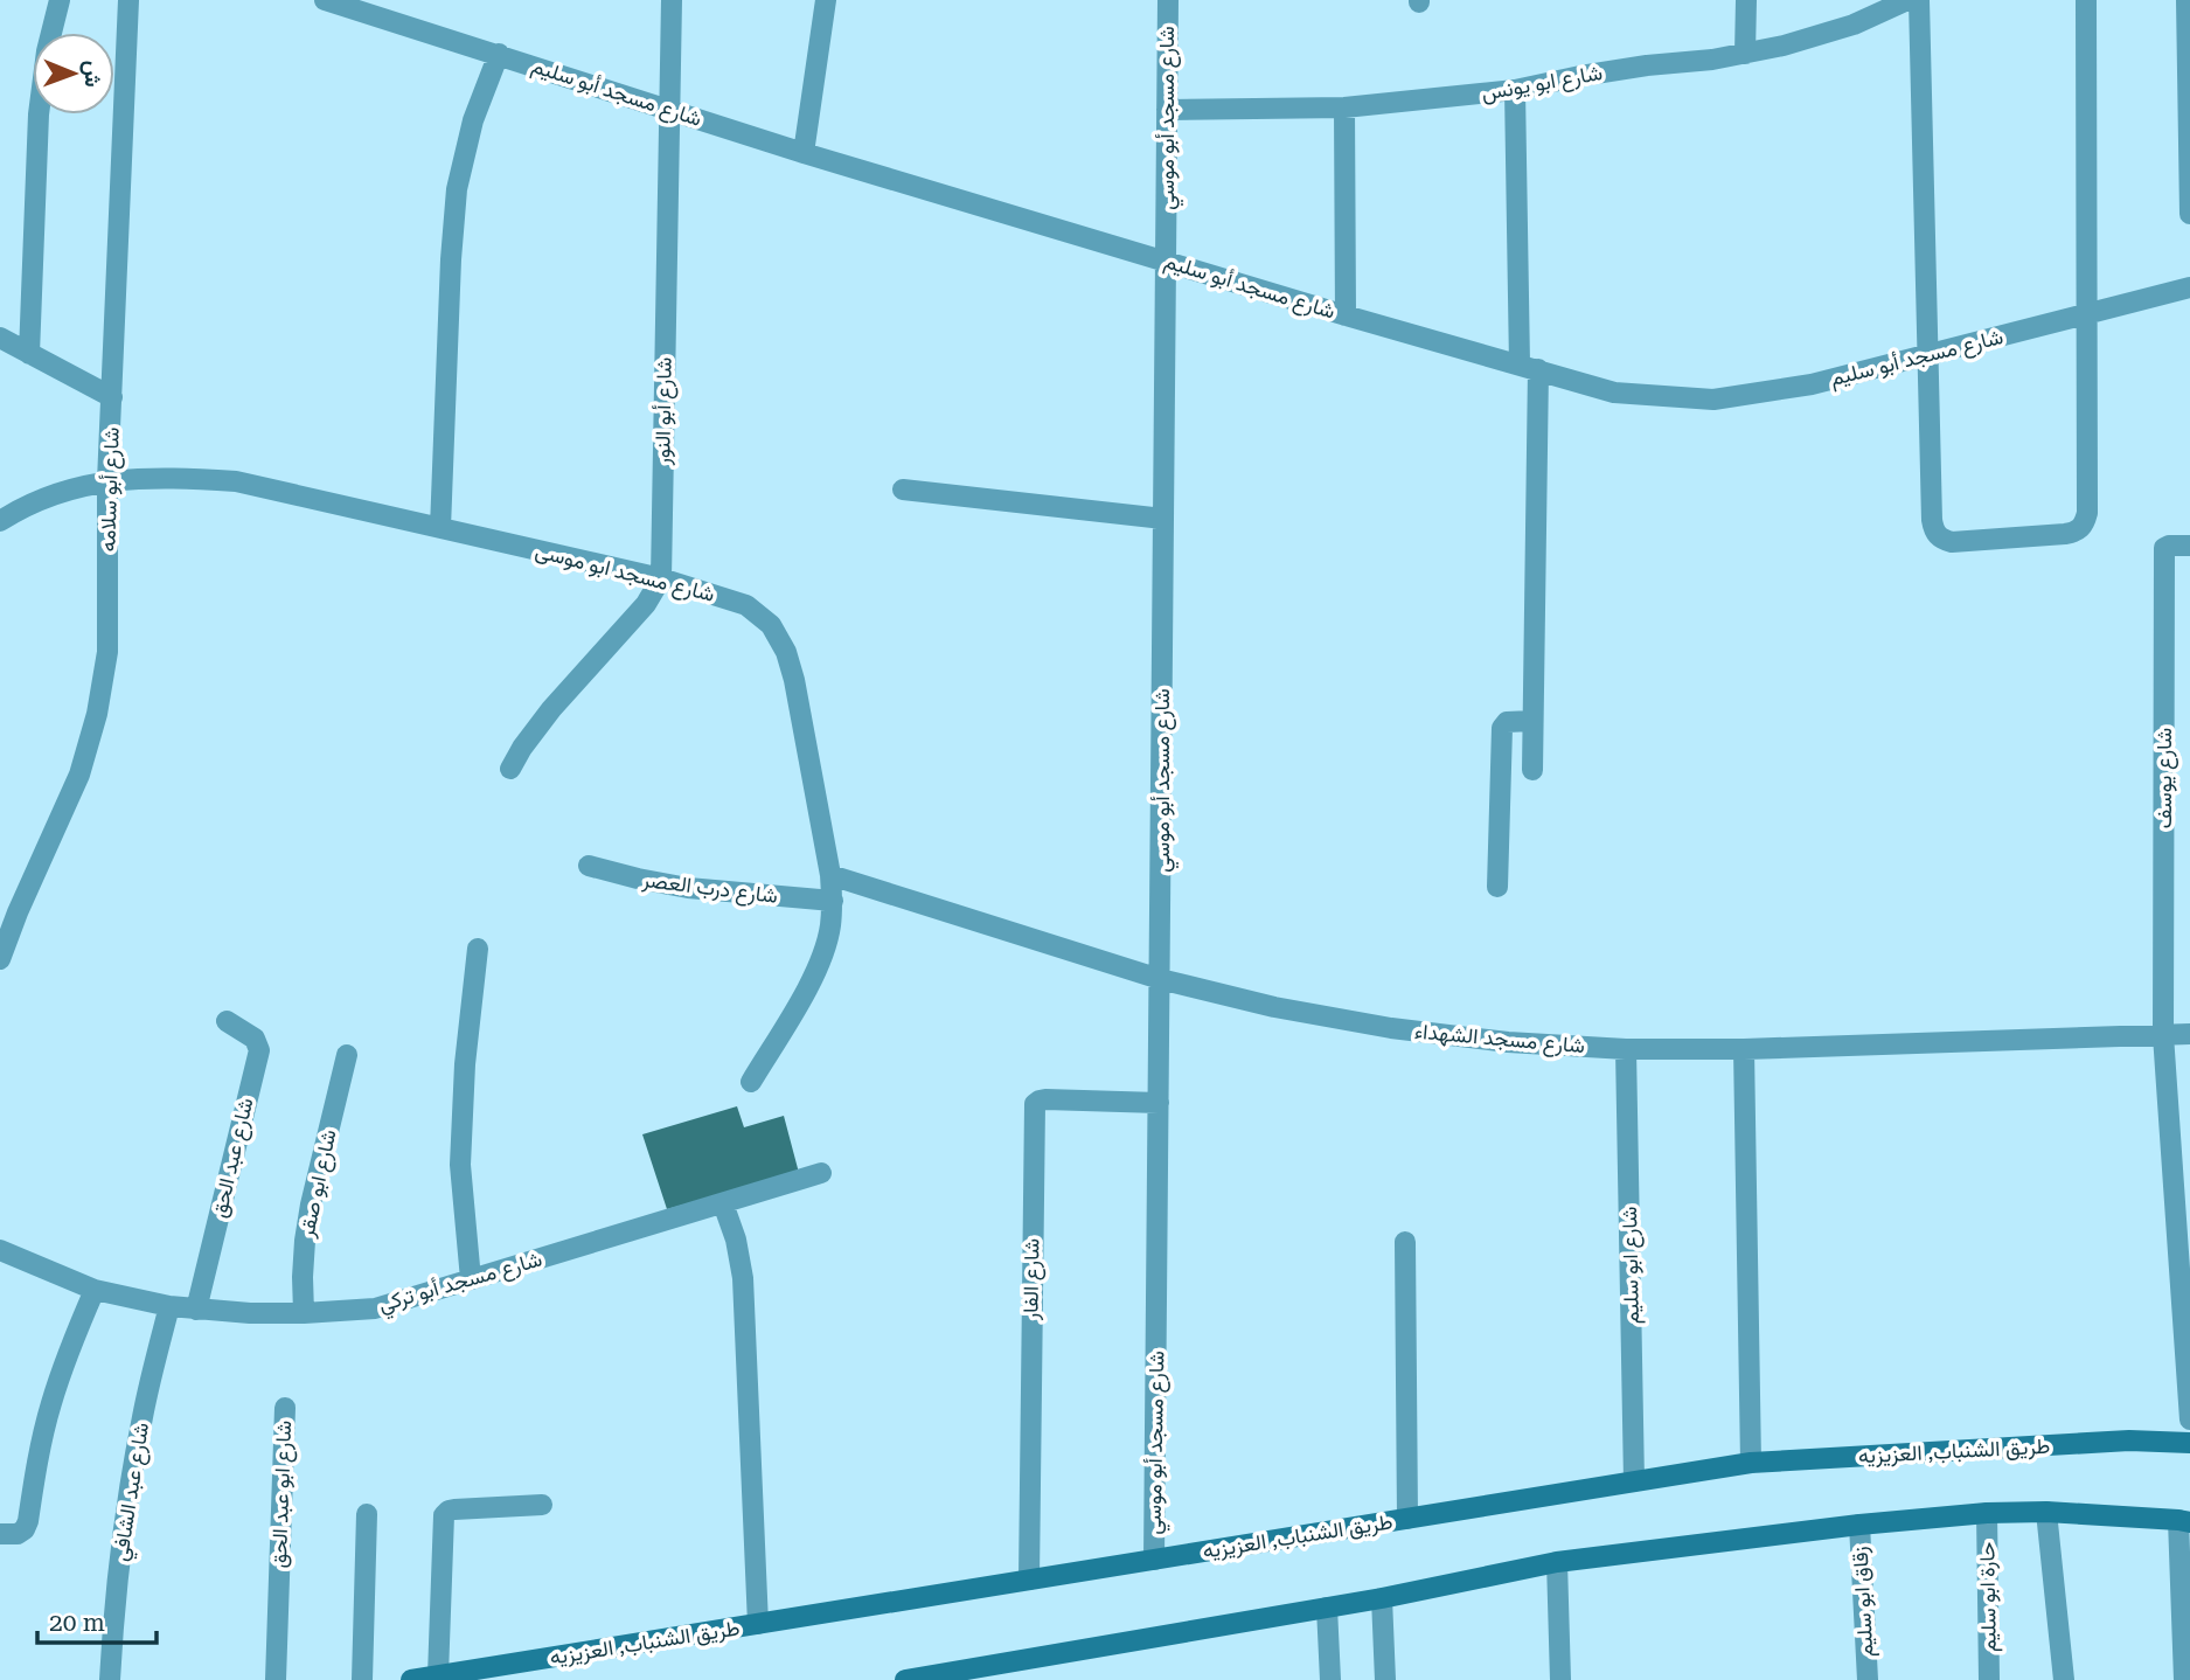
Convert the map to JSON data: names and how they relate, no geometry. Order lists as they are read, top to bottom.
{
  "streets": {
    "street": [
      "شارع ابو يونس",
      "شارع مسجد أبو سليم",
      "شارع مسجد أبو موسي",
      "شارع أبو النور",
      "شارع أبو سلامه",
      "شارع مسجد ابو موسى",
      "شارع يوسف",
      "شارع درب العصر",
      "شارع مسجد الشهداء",
      "شارع عبد الحق",
      "شارع ابو صقر",
      "شارع ابو سليم",
      "شارع الفار",
      "شارع مسجد أبو تركي",
      "طريق الشنباب, العزيزيه",
      "شارع عبد الشافي",
      "شارع ابو عبد الحق",
      "حارة ابو سليم",
      "زقاق ابو سليم"
    ]
  },
  "crossings": [
    ["شارع ابو يونس", "شارع مسجد أبو موسي"],
    ["شارع مسجد أبو سليم", "شارع مسجد أبو موسي"],
    ["شارع مسجد أبو سليم", "شارع أبو النور"],
    ["شارع مسجد أبو موسي", "شارع مسجد الشهداء"],
    ["شارع مسجد أبو موسي", "شارع الفار"],
    ["شارع مسجد أبو موسي", "طريق الشنباب, العزيزيه"],
    ["شارع أبو النور", "شارع مسجد ابو موسى"],
    ["شارع أبو سلامه", "شارع مسجد ابو موسى"],
    ["شارع مسجد ابو موسى", "شارع درب العصر"],
    ["شارع مسجد ابو موسى", "شارع مسجد الشهداء"],
    ["شارع يوسف", "شارع مسجد الشهداء"],
    ["شارع مسجد الشهداء", "شارع ابو سليم"],
    ["شارع عبد الحق", "شارع مسجد أبو تركي"],
    ["شارع ابو صقر", "شارع مسجد أبو تركي"],
    ["شارع ابو سليم", "طريق الشنباب, العزيزيه"],
    ["شارع الفار", "طريق الشنباب, العزيزيه"],
    ["شارع مسجد أبو تركي", "شارع عبد الشافي"]
  ],
  "scale_bar": "20 m",
  "north": "right"
}
